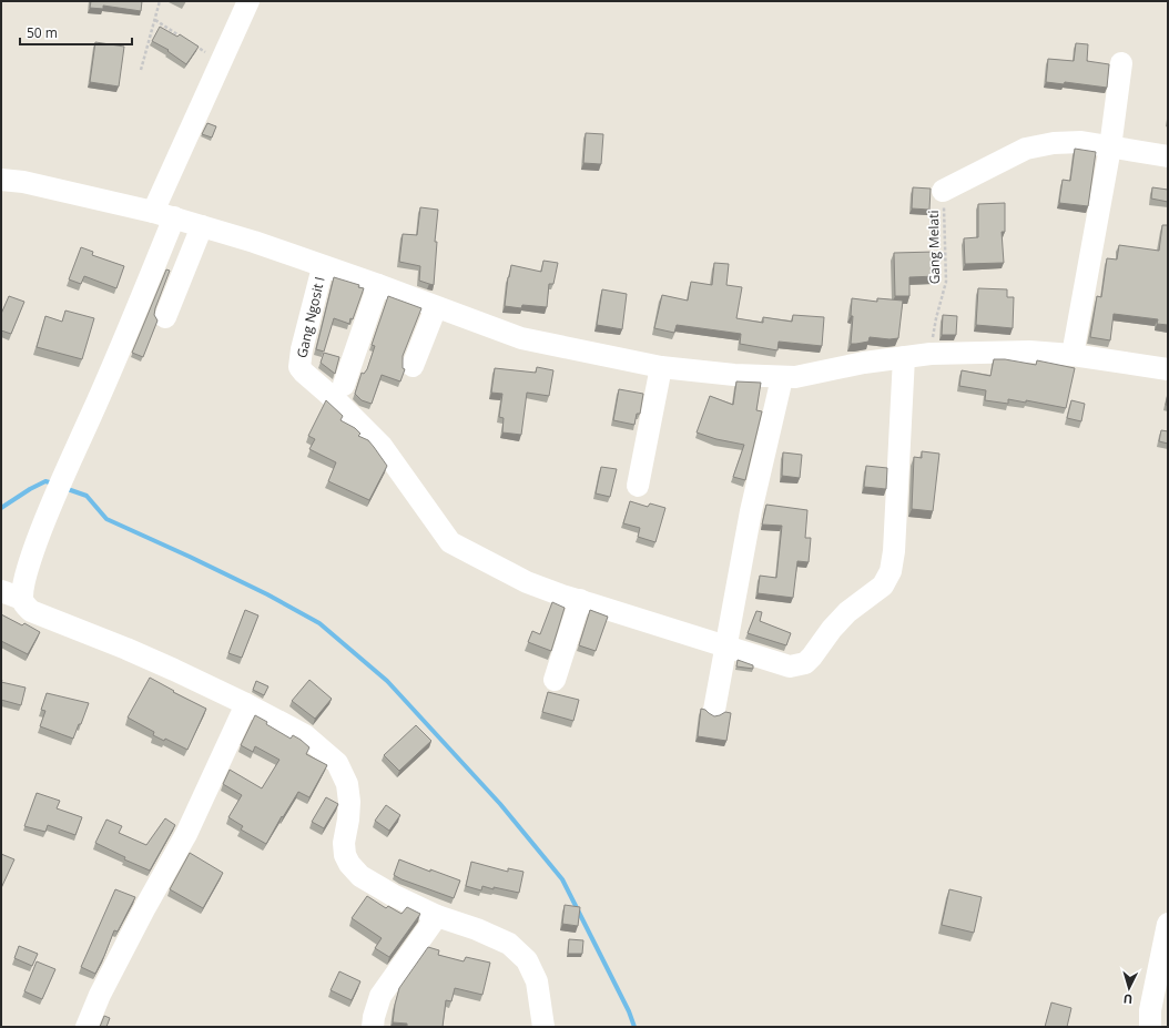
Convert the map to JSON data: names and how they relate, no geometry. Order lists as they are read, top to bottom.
{
  "streets": {
    "street": ["Gang Ngosit I"],
    "path": ["Gang Melati"]
  },
  "scale_bar": "50 m",
  "north": "bottom"
}
